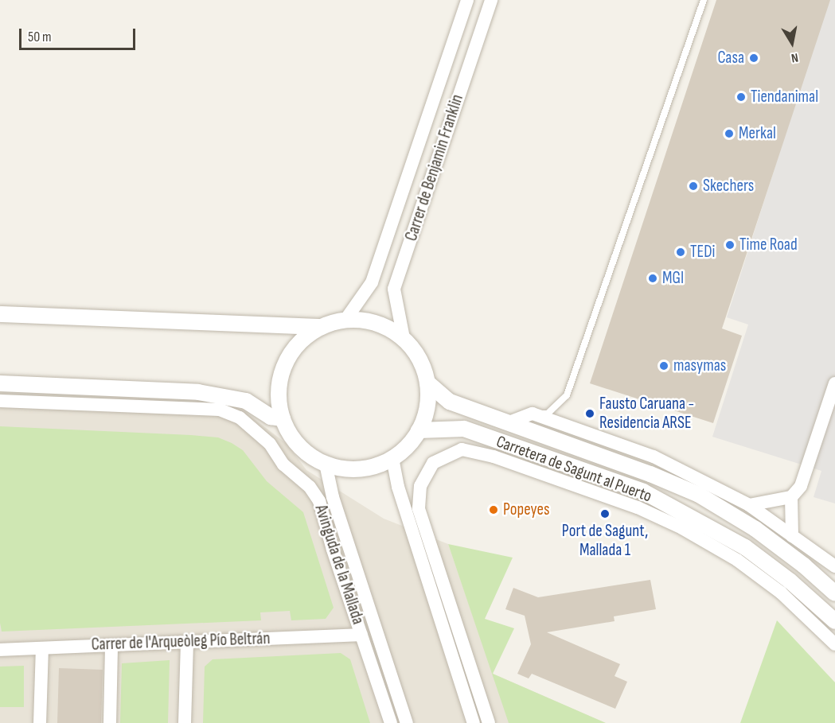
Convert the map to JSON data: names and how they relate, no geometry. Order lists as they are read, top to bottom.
{
  "streets": {
    "street": [
      "Carrer de Benjamin Franklin",
      "Carretera de Sagunt al Puerto",
      "Avinguda de la Mallada",
      "Carrer de l'Arqueòleg Pío Beltrán"
    ]
  },
  "crossings": [
    ["Carrer de Benjamin Franklin", "Carretera de Sagunt al Puerto"],
    ["Carrer de Benjamin Franklin", "Avinguda de la Mallada"],
    ["Carretera de Sagunt al Puerto", "Avinguda de la Mallada"],
    ["Avinguda de la Mallada", "Carrer de l'Arqueòleg Pío Beltrán"]
  ],
  "places": [
    "Casa",
    "Tiendanimal",
    "Merkal",
    "Skechers",
    "Time Road",
    "TEDi",
    "MGI",
    "masymas",
    "Fausto Caruana - Residencia ARSE",
    "Popeyes",
    "Port de Sagunt, Mallada 1"
  ],
  "scale_bar": "50 m",
  "north": "bottom"
}
